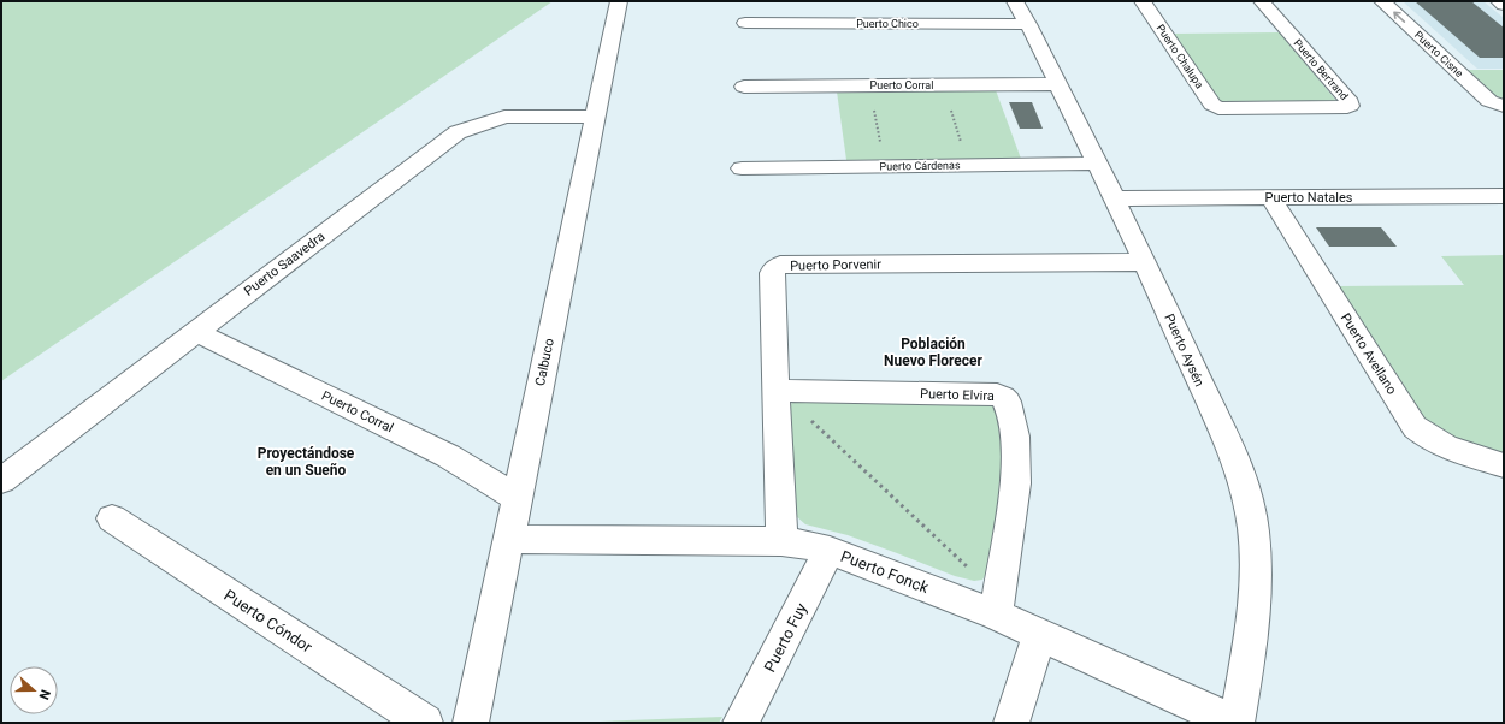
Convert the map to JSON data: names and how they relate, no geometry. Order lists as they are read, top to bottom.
{
  "streets": {
    "street": [
      "Puerto Chico",
      "Puerto Cisne",
      "Puerto Chalupa",
      "Puerto Bertrand",
      "Puerto Corral",
      "Puerto Cárdenas",
      "Puerto Natales",
      "Puerto Saavedra",
      "Puerto Porvenir",
      "Puerto Aysén",
      "Puerto Avellano",
      "Calbuco",
      "Puerto Elvira",
      "Puerto Fonck",
      "Puerto Cóndor",
      "Puerto Fuy"
    ]
  },
  "crossings": [
    ["Puerto Chico", "Puerto Aysén"],
    ["Puerto Chalupa", "Puerto Bertrand"],
    ["Puerto Corral", "Puerto Saavedra"],
    ["Puerto Corral", "Puerto Aysén"],
    ["Puerto Corral", "Calbuco"],
    ["Puerto Cárdenas", "Puerto Aysén"],
    ["Puerto Natales", "Puerto Aysén"],
    ["Puerto Natales", "Puerto Avellano"],
    ["Puerto Saavedra", "Calbuco"],
    ["Puerto Porvenir", "Puerto Aysén"],
    ["Puerto Porvenir", "Puerto Elvira"],
    ["Puerto Porvenir", "Puerto Fonck"],
    ["Puerto Aysén", "Puerto Fonck"],
    ["Calbuco", "Puerto Fonck"],
    ["Puerto Elvira", "Puerto Fonck"],
    ["Puerto Fonck", "Puerto Fuy"]
  ],
  "one_way": ["Puerto Cisne"],
  "districts": ["Población Nuevo Florecer", "Proyectándose en un Sueño"],
  "north": "right"
}
